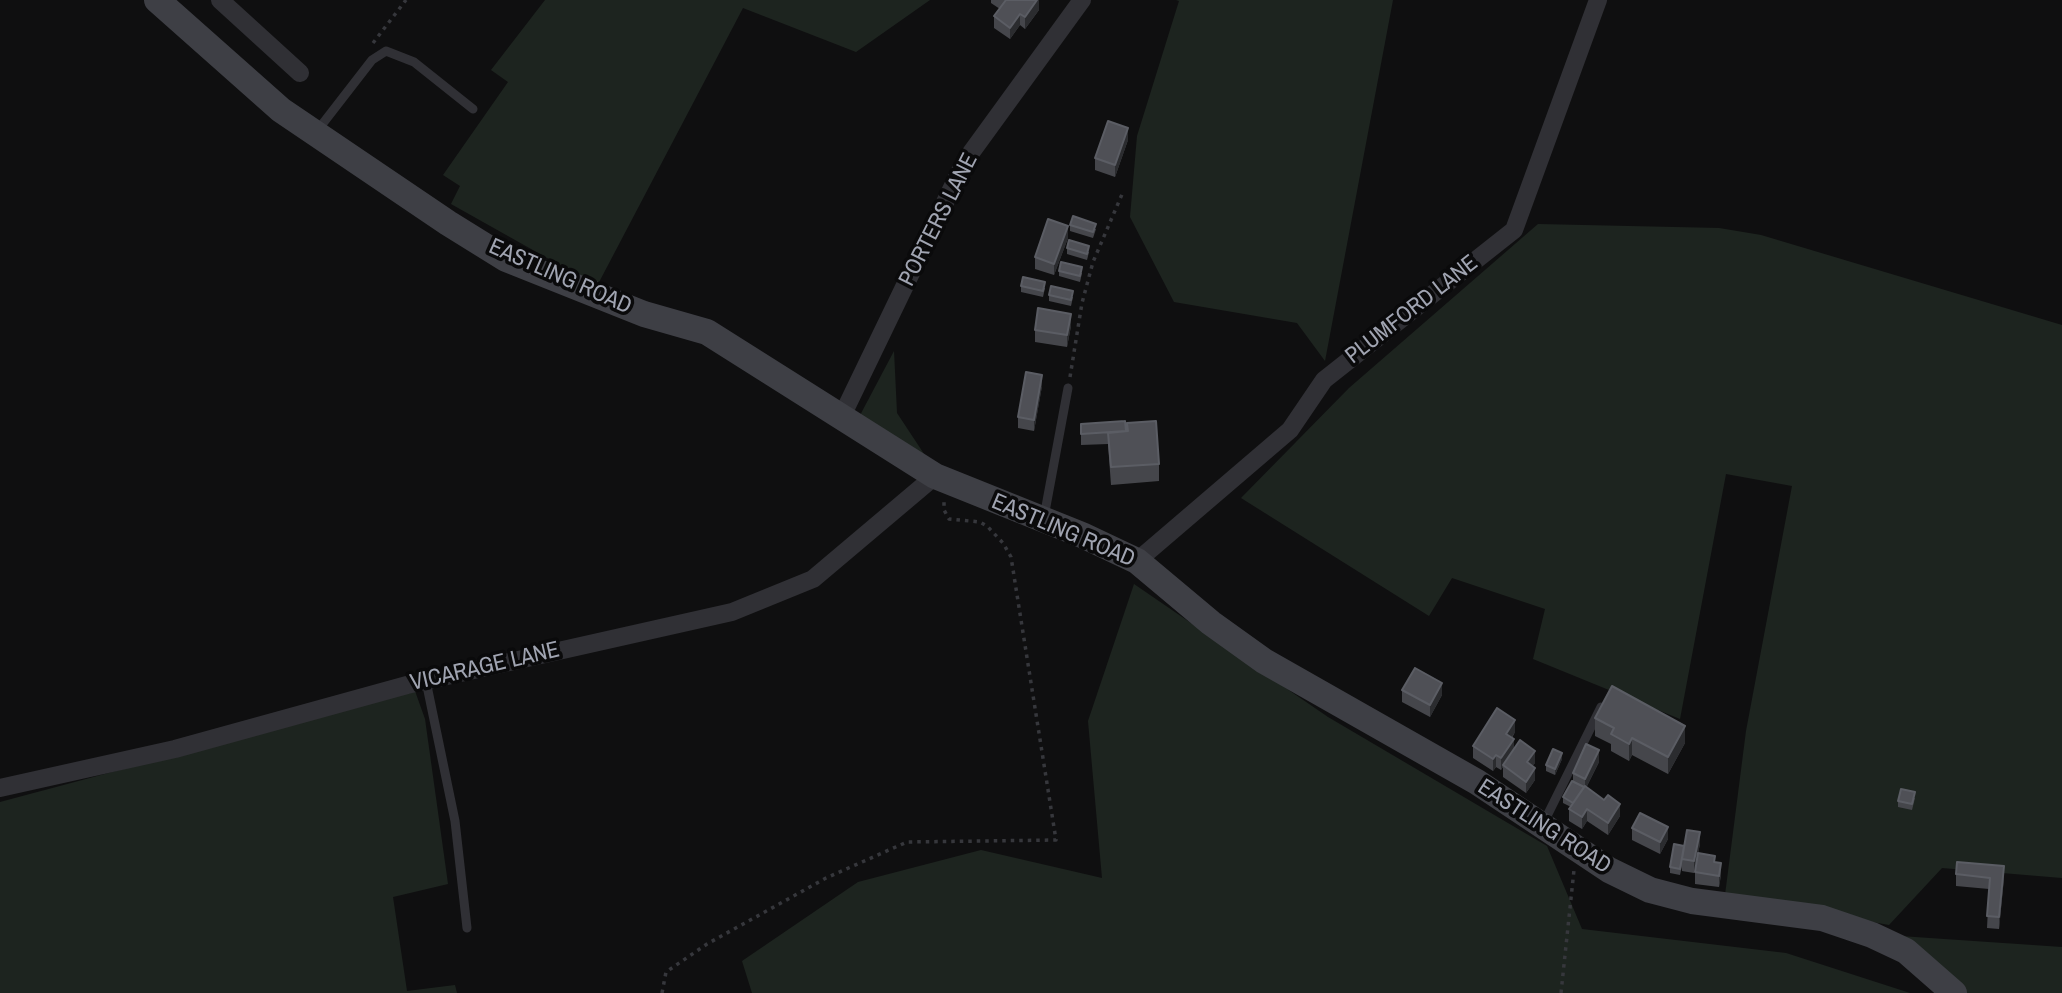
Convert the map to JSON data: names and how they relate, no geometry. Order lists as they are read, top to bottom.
{
  "streets": {
    "street": [
      "PORTERS LANE",
      "EASTLING ROAD",
      "PLUMFORD LANE",
      "VICARAGE LANE"
    ]
  },
  "crossings": [
    ["PORTERS LANE", "EASTLING ROAD"],
    ["EASTLING ROAD", "PLUMFORD LANE"],
    ["EASTLING ROAD", "VICARAGE LANE"]
  ]
}
